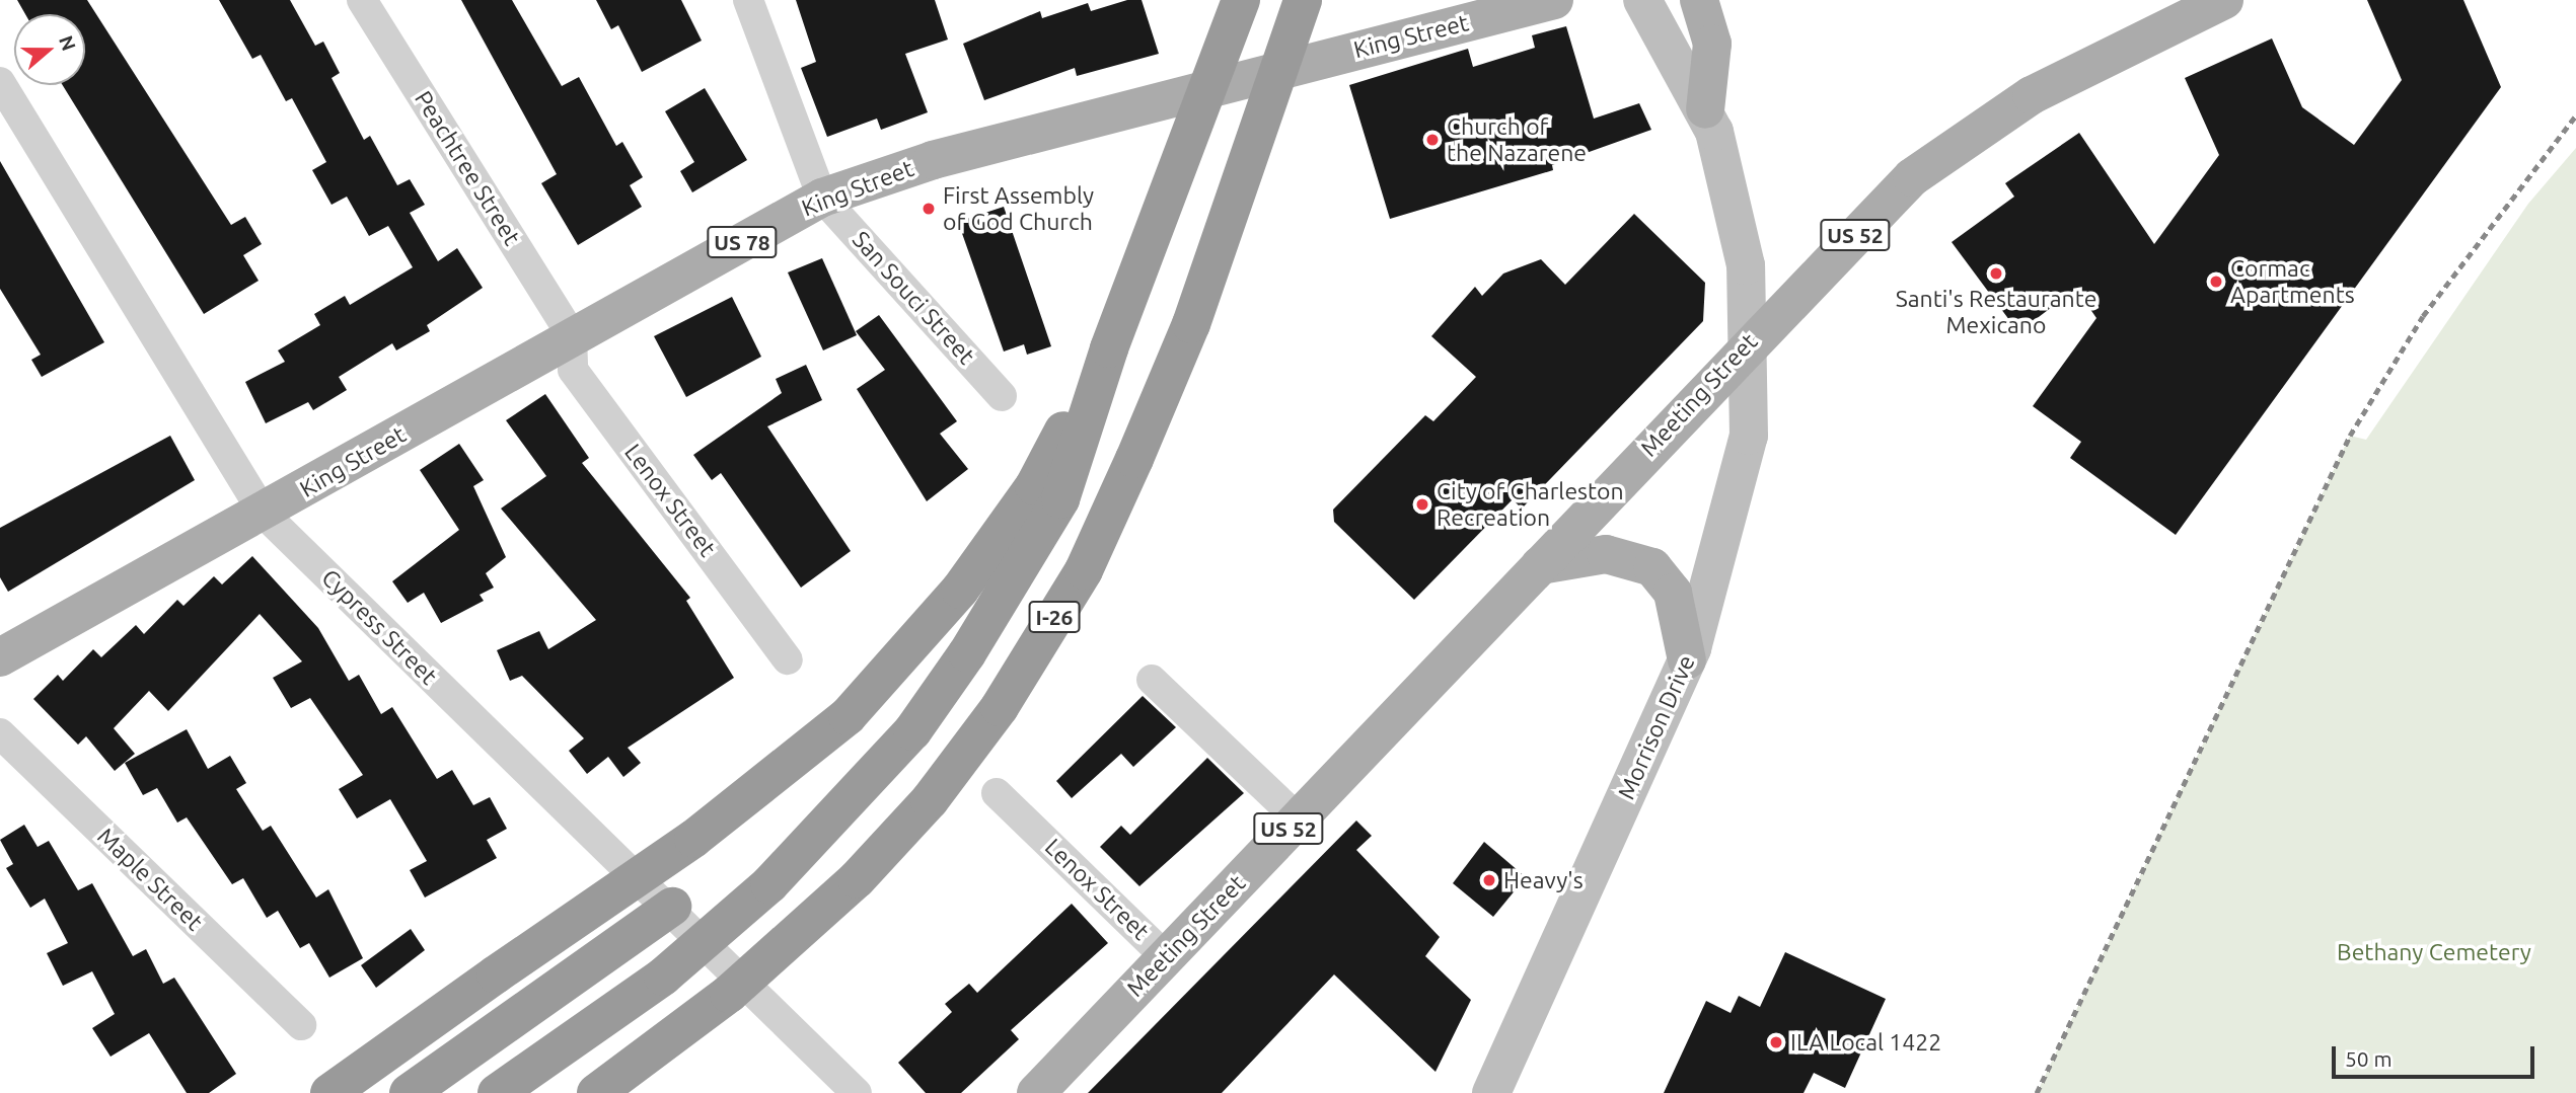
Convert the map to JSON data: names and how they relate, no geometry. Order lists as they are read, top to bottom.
{
  "streets": {
    "highway": ["I-26"],
    "main road": [
      "King Street",
      "US 52",
      "US 78",
      "Meeting Street",
      "Morrison Drive"
    ],
    "street": [
      "Peachtree Street",
      "San Souci Street",
      "Lenox Street",
      "Cypress Street",
      "Maple Street"
    ]
  },
  "crossings": [
    ["King Street", "Peachtree Street"],
    ["King Street", "San Souci Street"],
    ["King Street", "Lenox Street"],
    ["King Street", "Cypress Street"],
    ["Peachtree Street", "Lenox Street"],
    ["Meeting Street", "Lenox Street"],
    ["Meeting Street", "Morrison Drive"]
  ],
  "parks": ["Bethany Cemetery"],
  "places": [
    "Church of the Nazarene",
    "First Assembly of God Church",
    "Santi's Restaurante Mexicano",
    "Cormac Apartments",
    "City of Charleston Recreation",
    "Heavy's",
    "ILA Local 1422"
  ],
  "scale_bar": "50 m",
  "north": "right"
}
